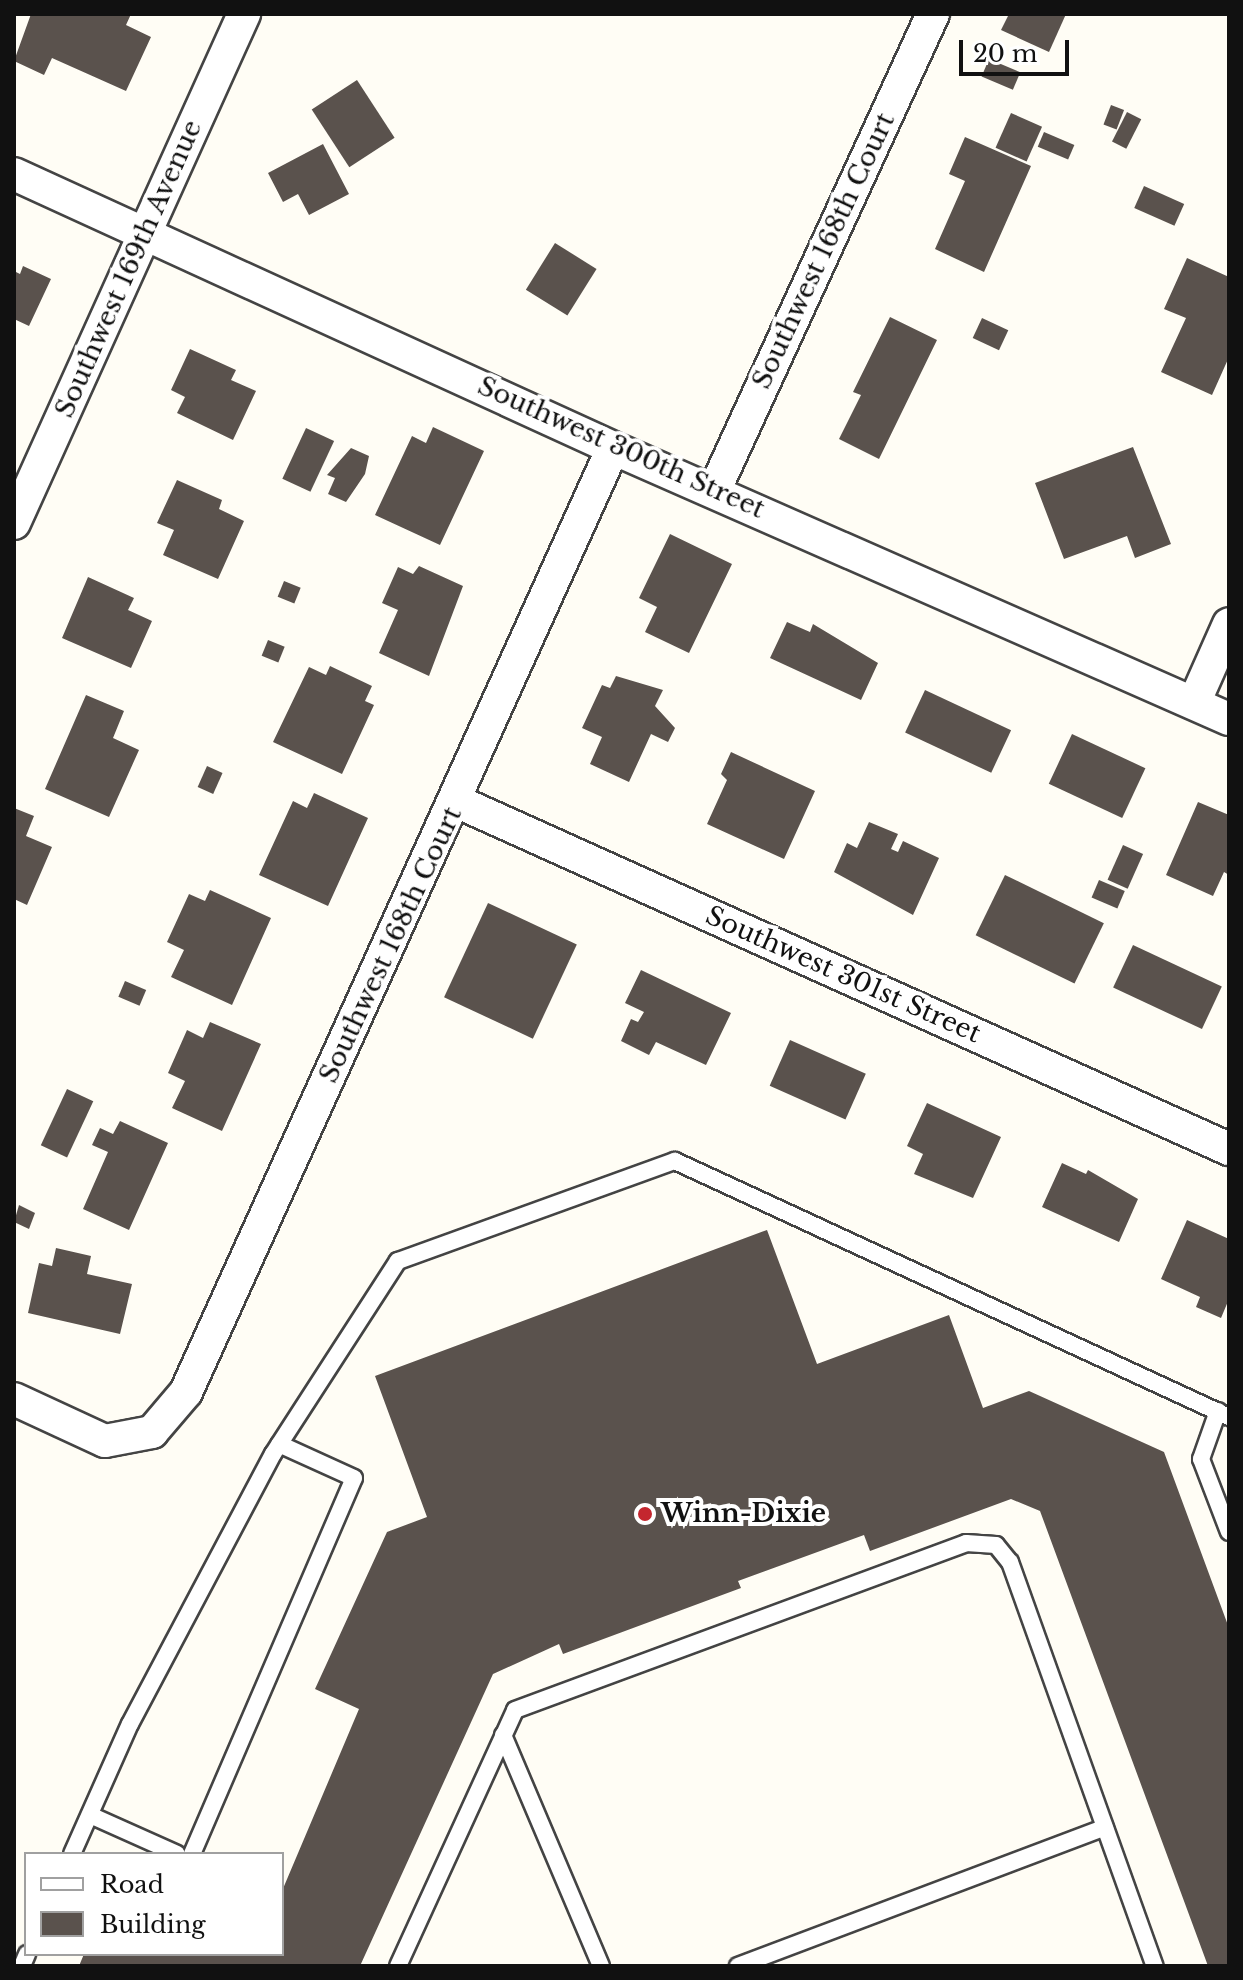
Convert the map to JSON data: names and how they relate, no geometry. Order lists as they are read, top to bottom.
{
  "streets": {
    "street": [
      "Southwest 168th Court",
      "Southwest 169th Avenue",
      "Southwest 300th Street",
      "Southwest 301st Street"
    ]
  },
  "crossings": [
    ["Southwest 168th Court", "Southwest 300th Street"],
    ["Southwest 168th Court", "Southwest 301st Street"],
    ["Southwest 169th Avenue", "Southwest 300th Street"]
  ],
  "places": ["Winn-Dixie"],
  "legend": ["Road", "Building"],
  "scale_bar": "20 m"
}
